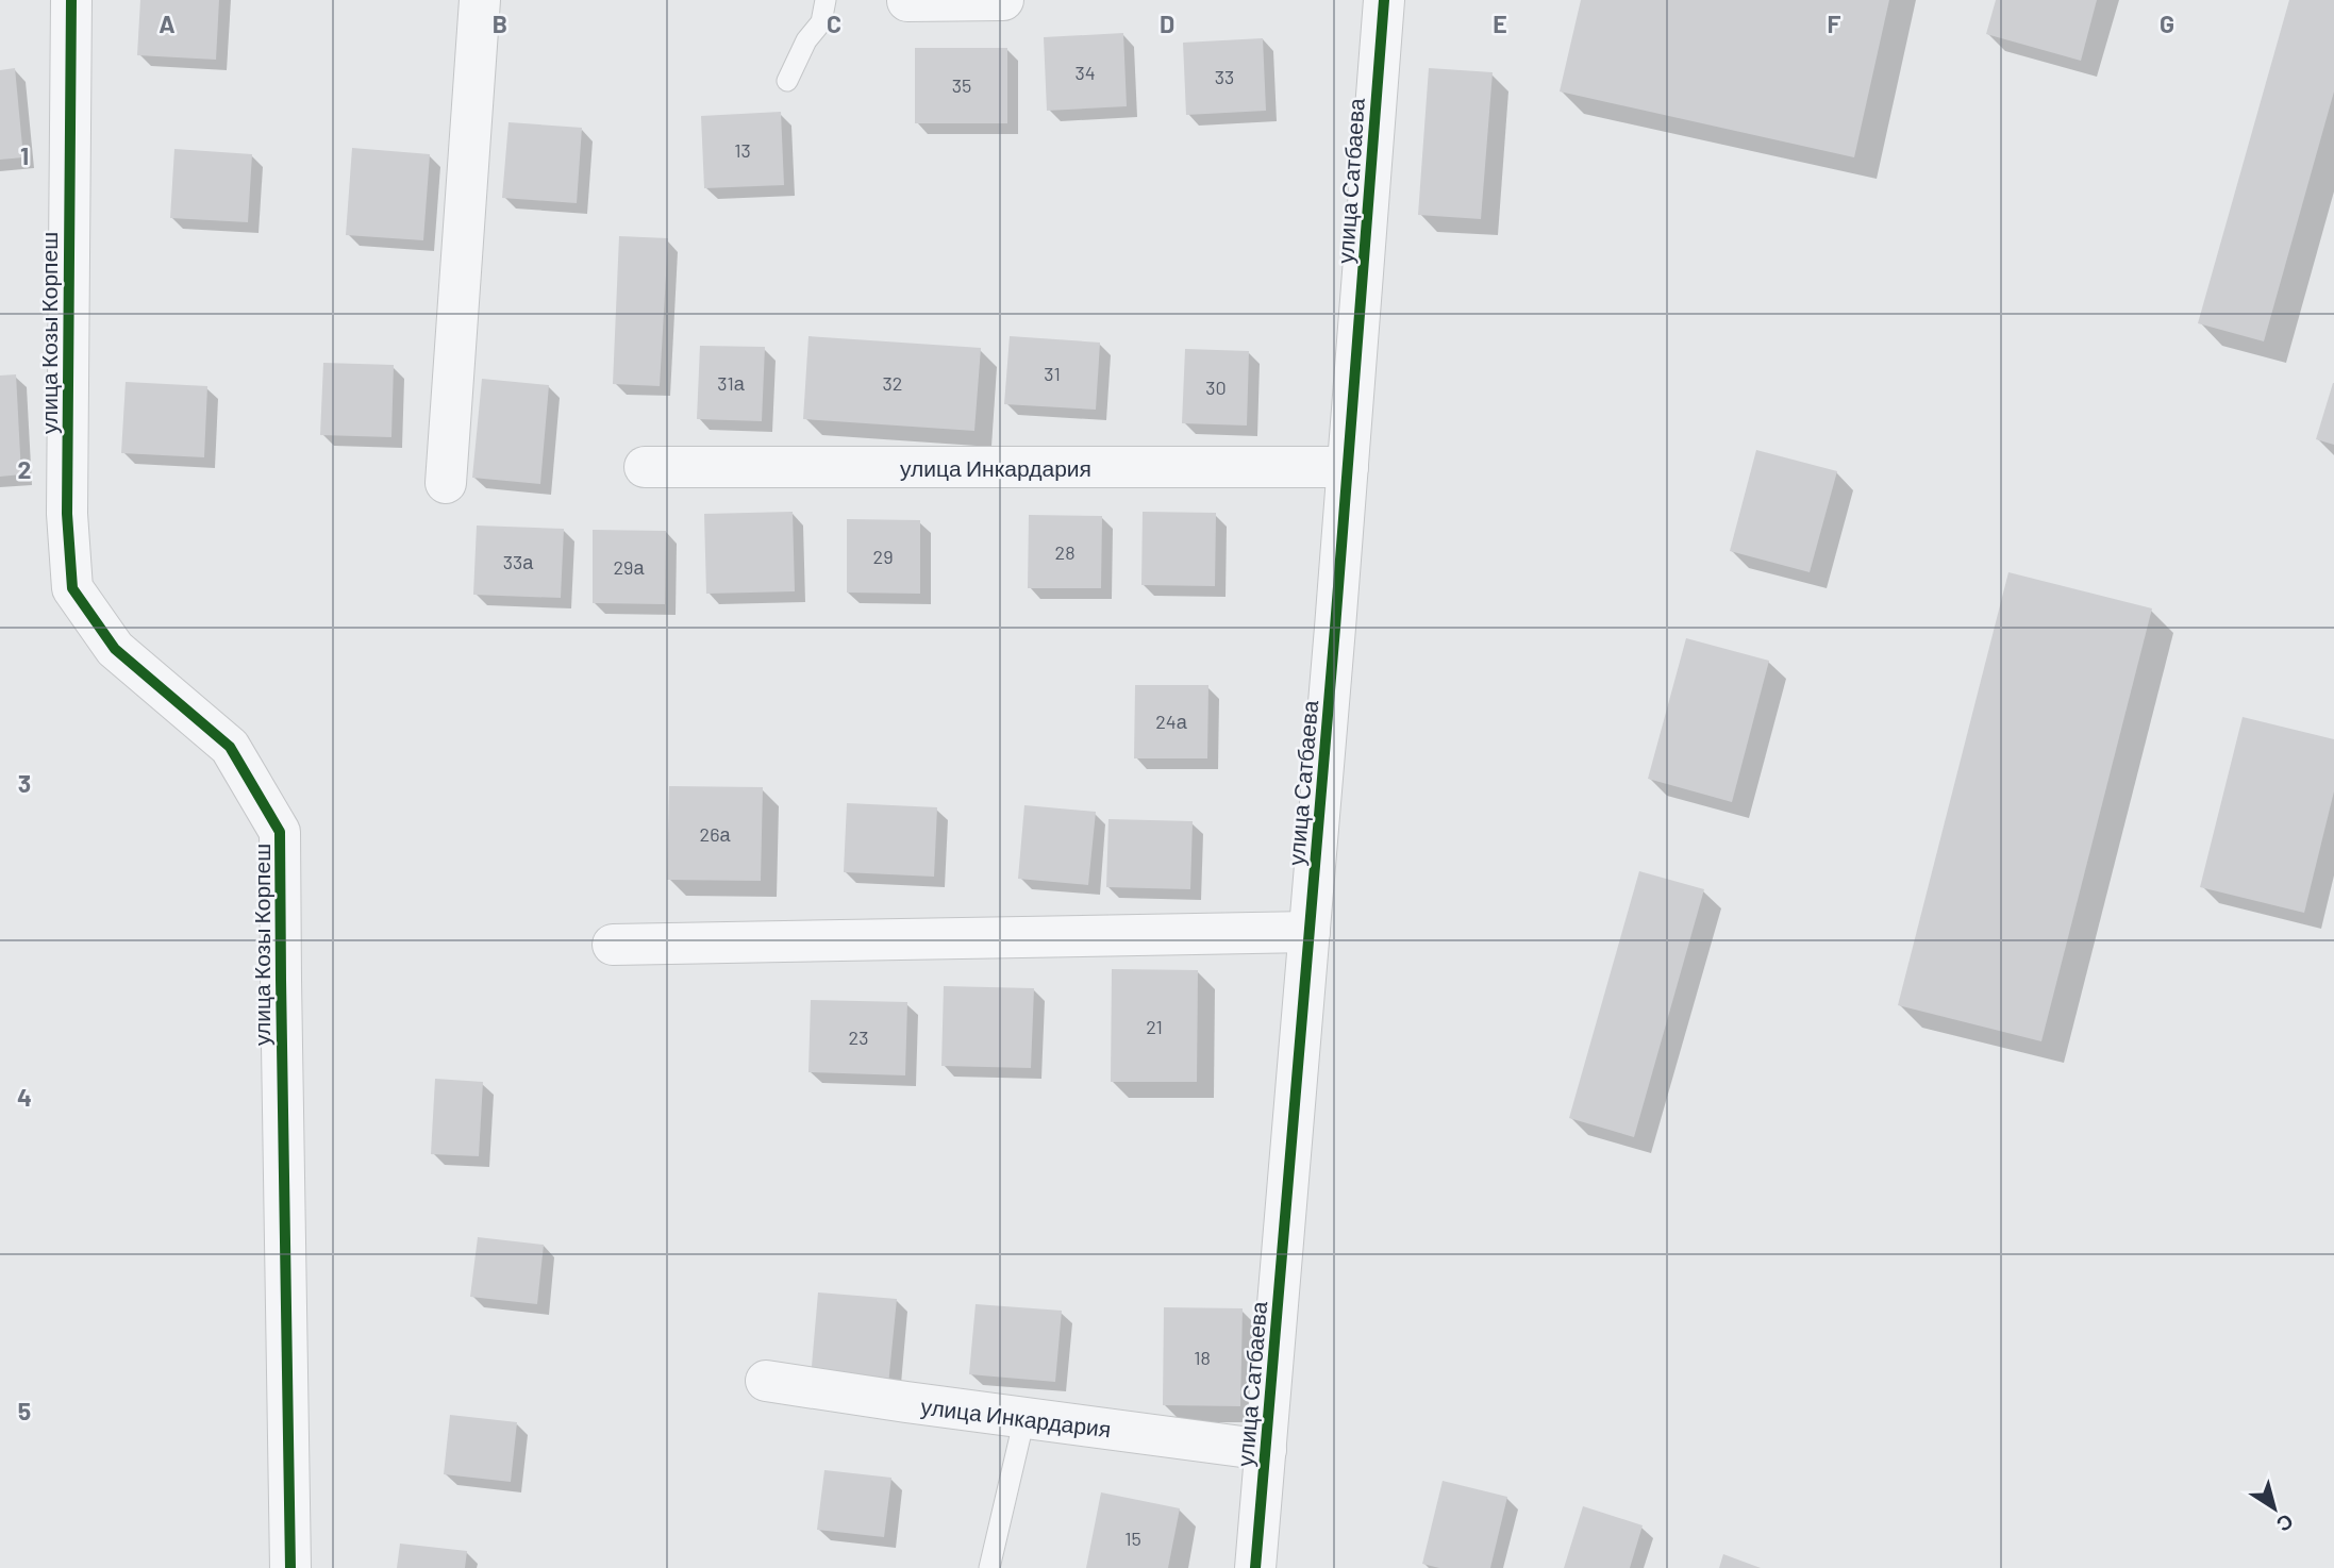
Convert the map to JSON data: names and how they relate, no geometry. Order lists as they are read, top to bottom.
{
  "streets": {
    "street": ["улица Сатбаева", "улица Козы Корпеш", "улица Инкардария"]
  },
  "crossings": [
    ["улица Сатбаева", "улица Инкардария"]
  ],
  "house_numbers": [
    "34",
    "33",
    "35",
    "13",
    "31",
    "31а",
    "32",
    "30",
    "28",
    "29",
    "33а",
    "29а",
    "24а",
    "26а",
    "21",
    "23",
    "18",
    "15"
  ],
  "north": "bottom right",
  "grid": {
    "columns": [
      "A",
      "B",
      "C",
      "D",
      "E",
      "F",
      "G"
    ],
    "rows": [
      "1",
      "2",
      "3",
      "4",
      "5"
    ]
  }
}
